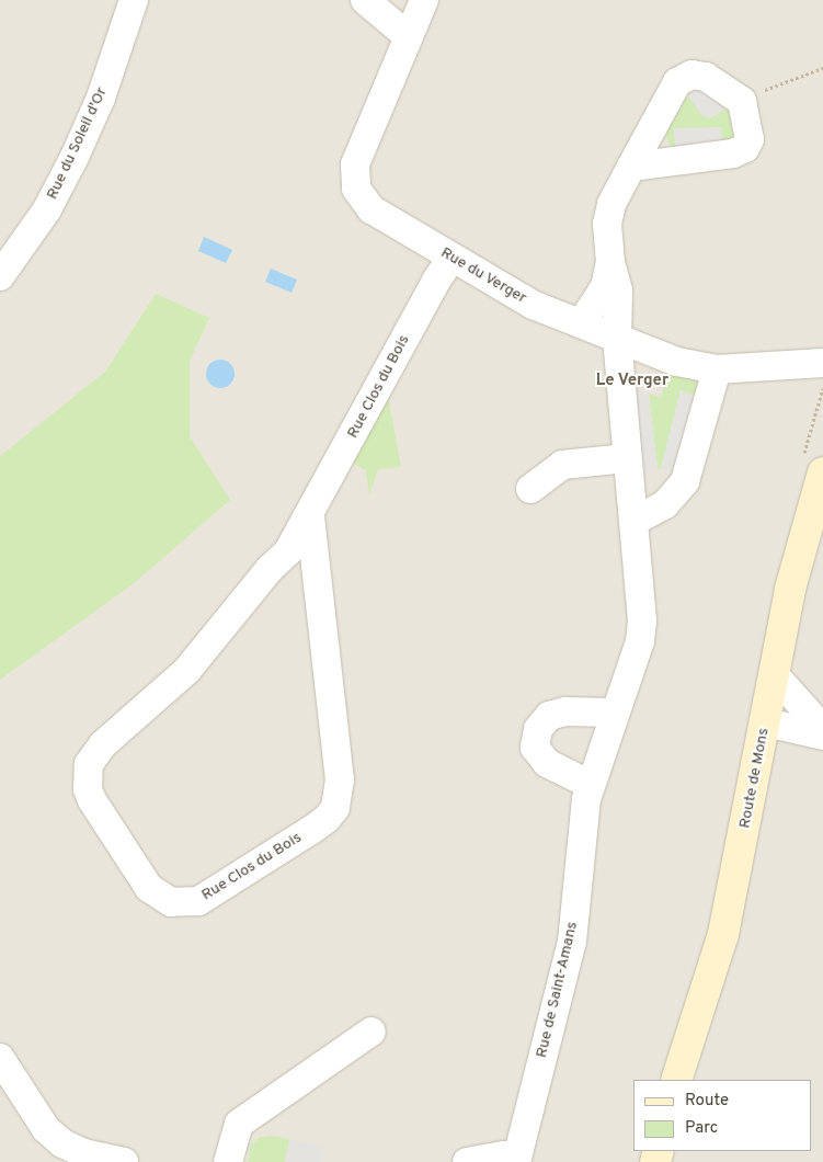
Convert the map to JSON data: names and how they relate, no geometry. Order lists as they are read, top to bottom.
{
  "streets": {
    "main road": ["Route de Mons"],
    "street": [
      "Rue du Soleil d'Or",
      "Rue du Verger",
      "Rue Clos du Bois",
      "Rue de Saint-Amans"
    ]
  },
  "crossings": [
    ["Rue du Verger", "Rue Clos du Bois"],
    ["Rue du Verger", "Rue de Saint-Amans"]
  ],
  "districts": ["Le Verger"],
  "legend": ["Route", "Parc"]
}
